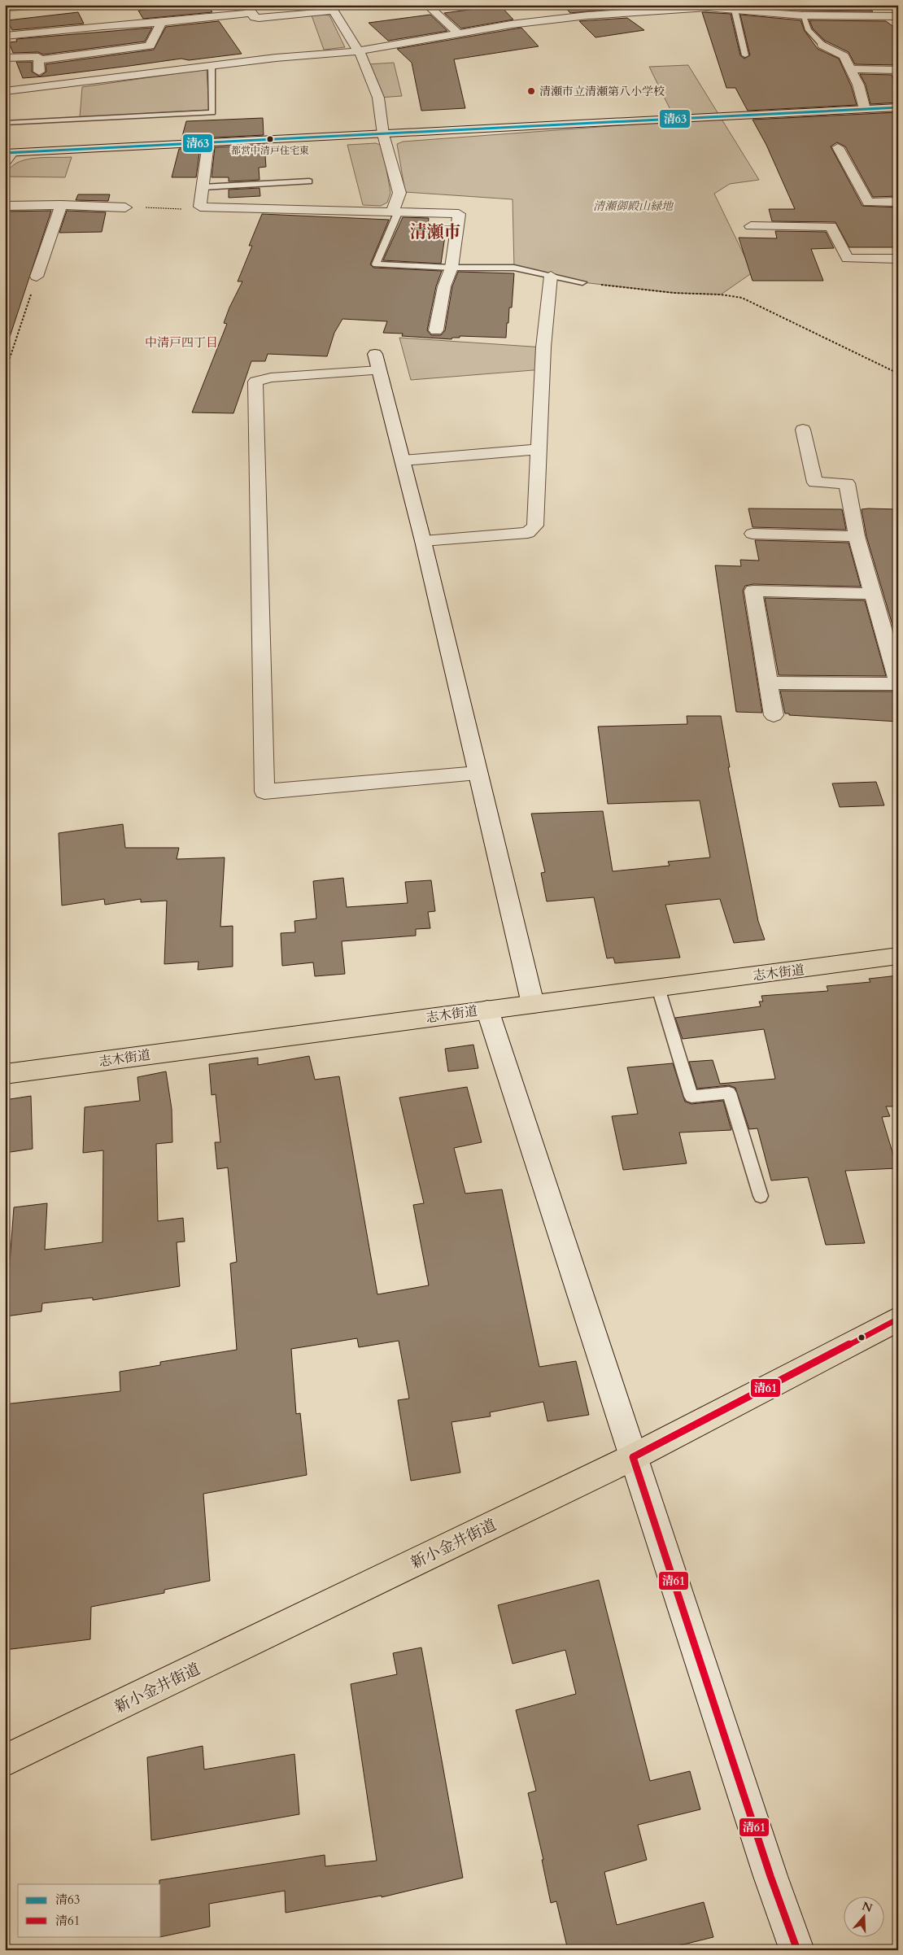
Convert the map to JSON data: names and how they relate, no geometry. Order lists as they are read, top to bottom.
{
  "streets": {
    "main road": ["志木街道", "新小金井街道"]
  },
  "districts": ["清瀬市", "中清戸四丁目"],
  "parks": ["清瀬御殿山緑地"],
  "places": ["清瀬市立清瀬第八小学校", "都営中清戸住宅東"],
  "lines": ["transit line 清63", "transit line 清61"],
  "legend": ["清63", "清61"],
  "north": "top"
}
